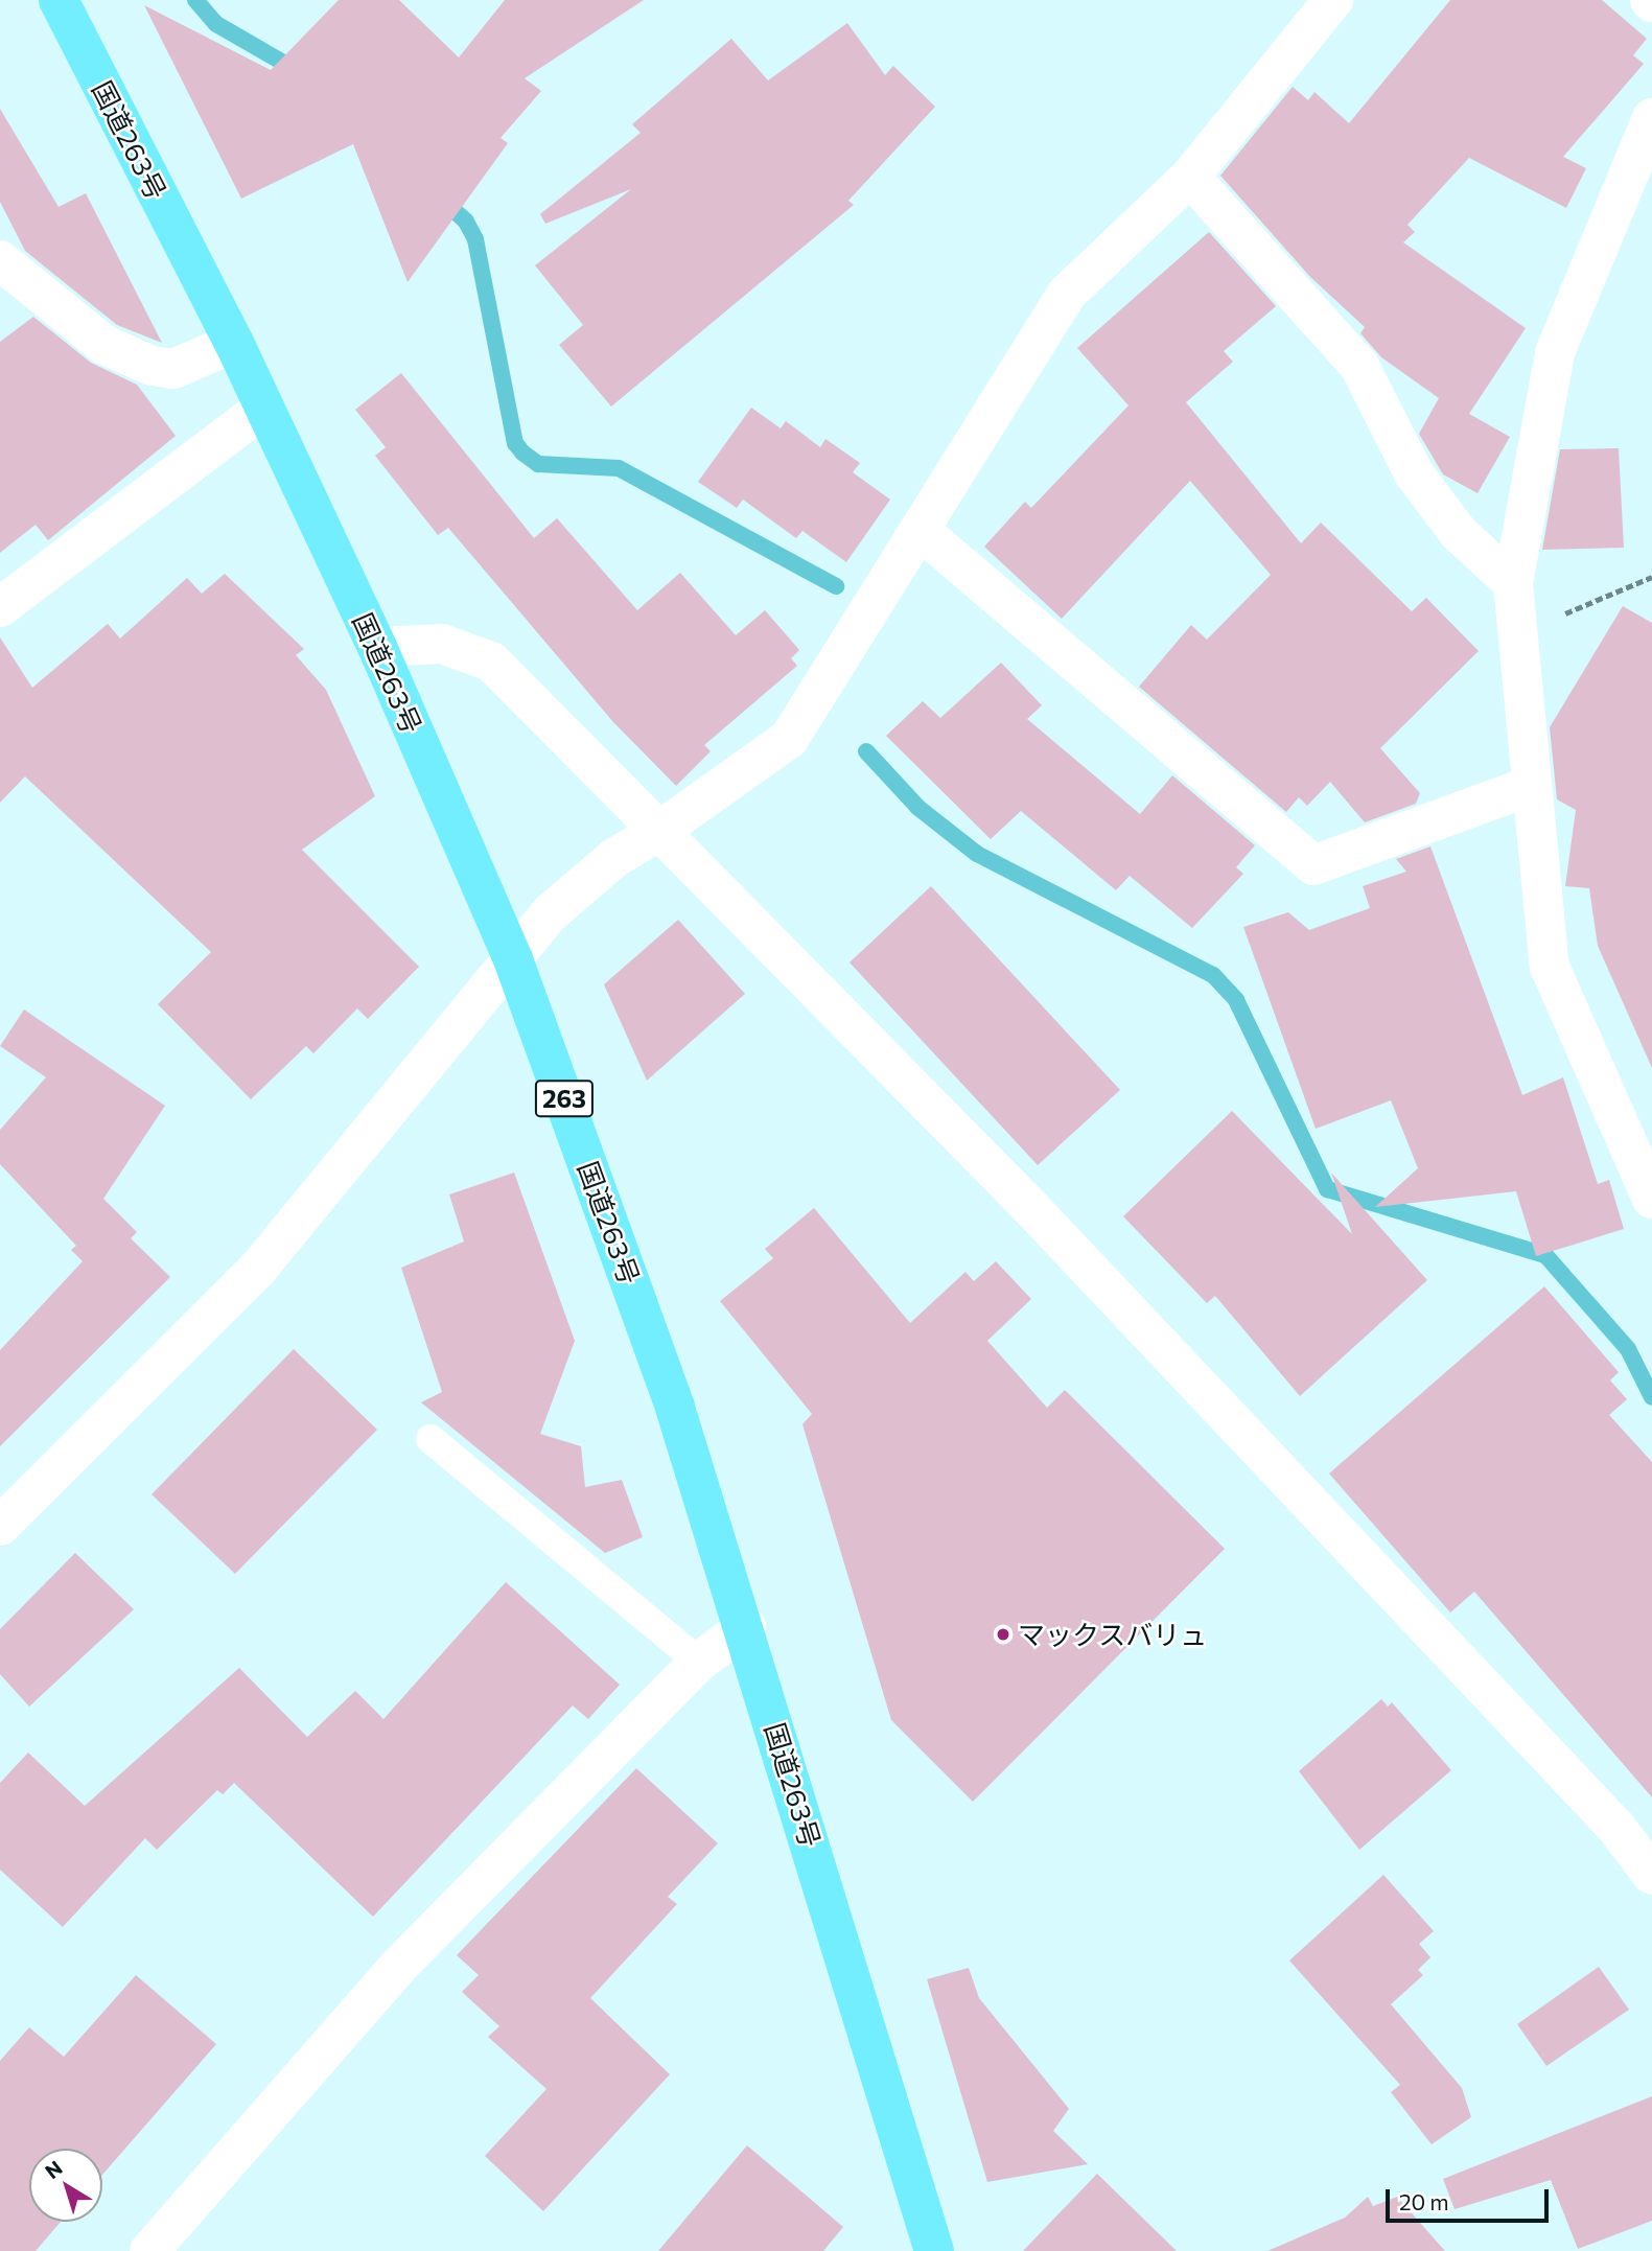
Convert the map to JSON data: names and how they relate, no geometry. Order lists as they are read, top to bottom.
{
  "streets": {
    "highway": ["国道263号", "263"]
  },
  "places": ["マックスバリュ"],
  "scale_bar": "20 m",
  "north": "top left"
}
